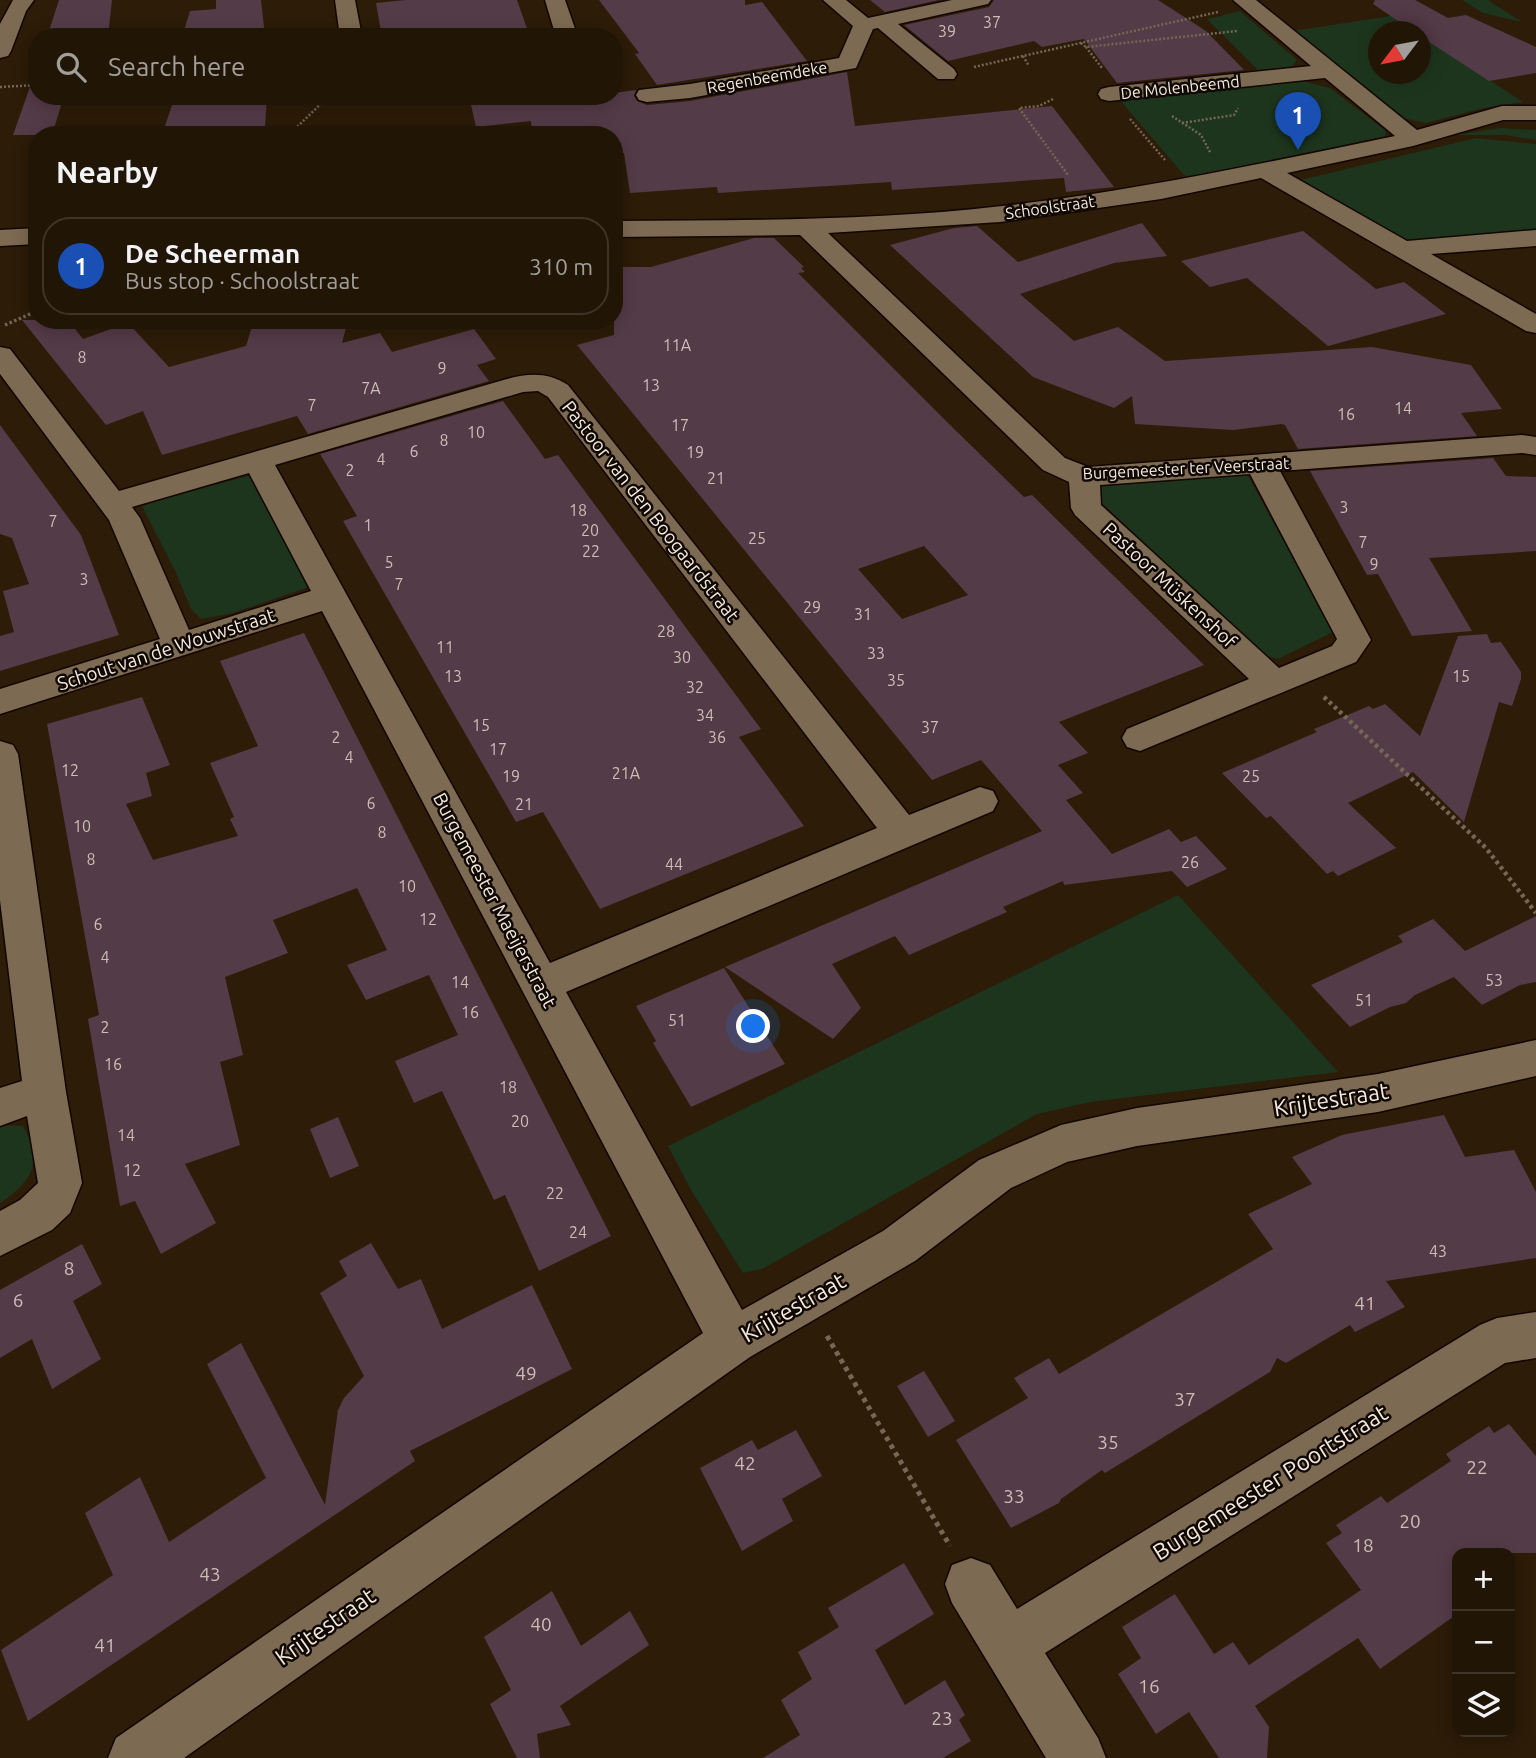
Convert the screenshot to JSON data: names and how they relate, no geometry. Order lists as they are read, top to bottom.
{
  "streets": {
    "street": [
      "Regenbeemdeke",
      "De Molenbeemd",
      "Schoolstraat",
      "Burgemeester ter Veerstraat",
      "Pastoor van den Boogaardstraat",
      "Pastoor Müskenshof",
      "Schout van de Wouwstraat",
      "Burgemeester Maeijerstraat",
      "Krijtestraat",
      "Burgemeester Poortstraat"
    ]
  },
  "crossings": [
    ["De Molenbeemd", "Schoolstraat"],
    ["Schoolstraat", "Burgemeester ter Veerstraat"],
    ["Burgemeester ter Veerstraat", "Pastoor Müskenshof"],
    ["Pastoor van den Boogaardstraat", "Burgemeester Maeijerstraat"],
    ["Schout van de Wouwstraat", "Burgemeester Maeijerstraat"],
    ["Burgemeester Maeijerstraat", "Krijtestraat"]
  ],
  "house_numbers": [
    "37",
    "39",
    "11A",
    "8",
    "9",
    "13",
    "7A",
    "7",
    "14",
    "16",
    "17",
    "10",
    "8",
    "6",
    "19",
    "4",
    "2",
    "21",
    "3",
    "18",
    "7",
    "1",
    "20",
    "25",
    "7",
    "22",
    "5",
    "9",
    "3",
    "7",
    "29",
    "31",
    "28",
    "11",
    "33",
    "30",
    "13",
    "15",
    "35",
    "32",
    "34",
    "15",
    "37",
    "2",
    "36",
    "17",
    "4",
    "12",
    "21A",
    "19",
    "25",
    "6",
    "21",
    "10",
    "8",
    "8",
    "26",
    "44",
    "10",
    "12",
    "6",
    "4",
    "53",
    "14",
    "51",
    "16",
    "51",
    "2",
    "16",
    "18",
    "20",
    "14",
    "12",
    "22",
    "24",
    "43",
    "8",
    "6",
    "41",
    "49",
    "37",
    "35",
    "42",
    "22",
    "33",
    "20",
    "18",
    "43",
    "40",
    "41",
    "16",
    "23"
  ],
  "north": "bottom left",
  "page": {
    "search": "Search here",
    "pins": "1",
    "heading": "Nearby",
    "list": [
      {
        "mark": "1",
        "name": "De Scheerman",
        "note": "Bus stop · Schoolstraat",
        "value": "310 m"
      }
    ],
    "map_buttons": ["+", "−"]
  }
}
